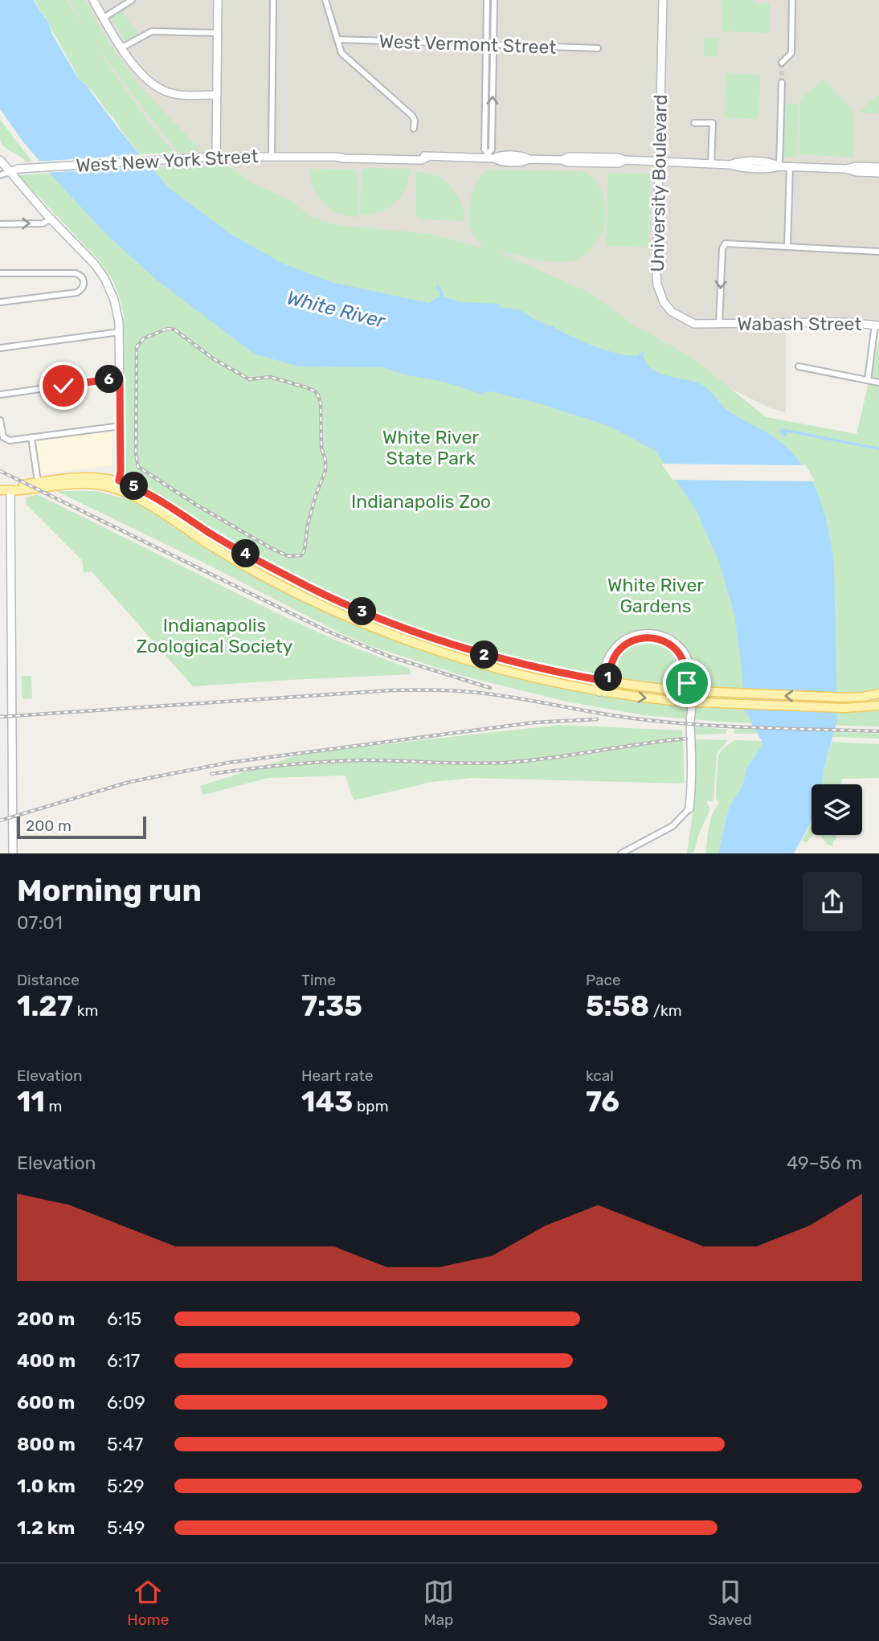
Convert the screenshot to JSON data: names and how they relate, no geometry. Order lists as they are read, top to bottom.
{
  "streets": {
    "street": [
      "West Vermont Street",
      "West New York Street",
      "University Boulevard",
      "Wabash Street"
    ]
  },
  "crossings": [
    ["West New York Street", "University Boulevard"],
    ["University Boulevard", "Wabash Street"]
  ],
  "water": ["White River"],
  "parks": [
    "White River State Park",
    "Indianapolis Zoo",
    "White River Gardens",
    "Indianapolis Zoological Society"
  ],
  "scale_bar": "200 m",
  "page": {
    "pins": [
      "6",
      "5",
      "4",
      "3",
      "2",
      "1"
    ],
    "scale": "200 m",
    "heading": ["Morning run", "07:01"],
    "stats": [
      ["Distance", "1.27 km"],
      ["Time", "7:35"],
      ["Pace", "5:58 /km"],
      ["Elevation", "11 m"],
      ["Heart rate", "143 bpm"],
      ["kcal", "76"]
    ],
    "chart": ["Elevation", "49–56 m"],
    "list": [
      {
        "name": "200 m",
        "note": "6:15"
      },
      {
        "name": "400 m",
        "note": "6:17"
      },
      {
        "name": "600 m",
        "note": "6:09"
      },
      {
        "name": "800 m",
        "note": "5:47"
      },
      {
        "name": "1.0 km",
        "note": "5:29"
      },
      {
        "name": "1.2 km",
        "note": "5:49"
      }
    ],
    "tabs": ["Home", "Map", "Saved"]
  }
}
